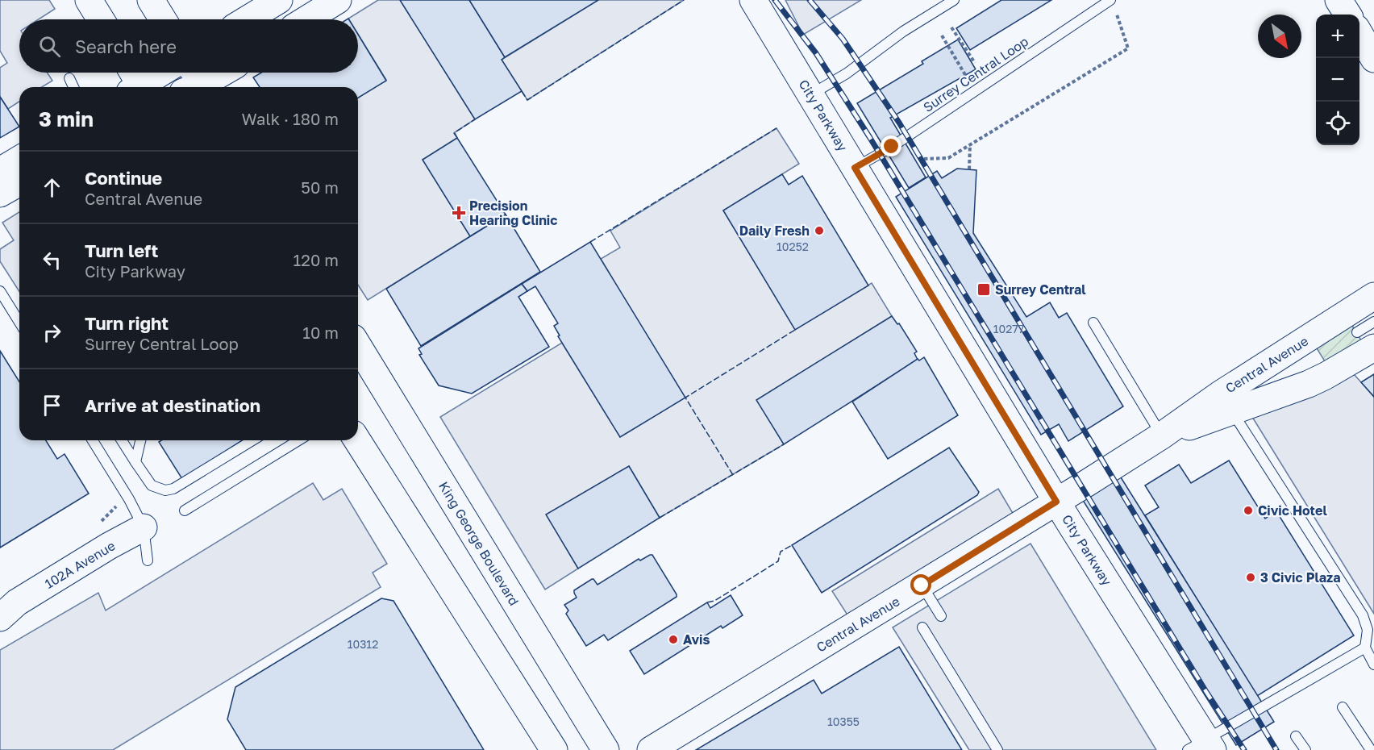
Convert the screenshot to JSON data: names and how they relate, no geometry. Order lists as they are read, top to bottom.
{
  "streets": {
    "street": [
      "City Parkway",
      "Central Avenue",
      "King George Boulevard",
      "102A Avenue"
    ],
    "lane": ["Surrey Central Loop"]
  },
  "crossings": [
    ["Surrey Central Loop", "City Parkway"],
    ["City Parkway", "Central Avenue"]
  ],
  "places": {
    "health": ["Precision Hearing Clinic"],
    "other": [
      "Daily Fresh",
      "Civic Hotel",
      "3 Civic Plaza",
      "Avis"
    ],
    "transit": ["Surrey Central"]
  },
  "house_numbers": [
    "10252",
    "10277",
    "10312",
    "10355"
  ],
  "north": "bottom right",
  "page": {
    "map_buttons": ["+", "−"],
    "search": "Search here",
    "heading": ["3 min", "Walk · 180 m"],
    "list": [
      ["Continue", "Central Avenue", "50 m"],
      ["Turn left", "City Parkway", "120 m"],
      ["Turn right", "Surrey Central Loop", "10 m"],
      "Arrive at destination"
    ]
  }
}
